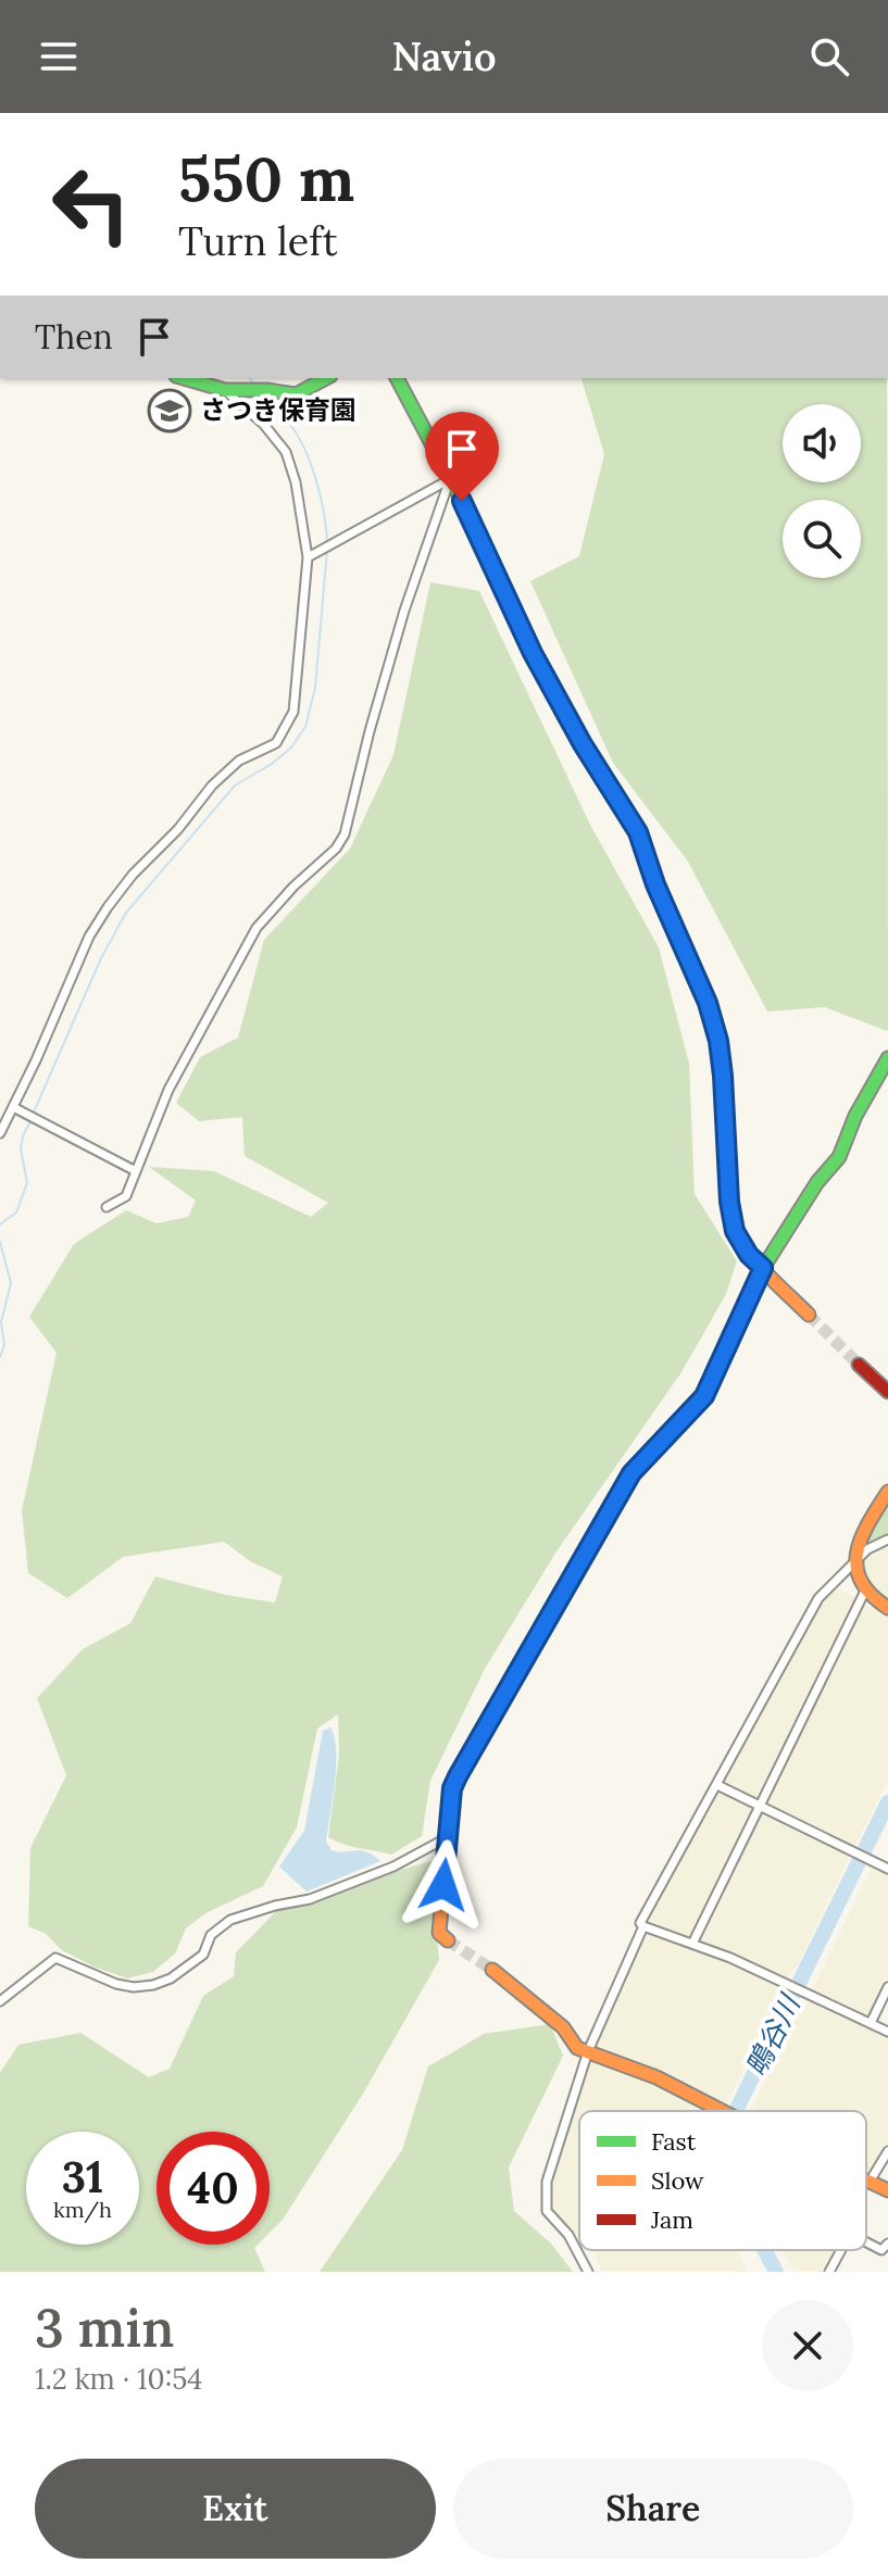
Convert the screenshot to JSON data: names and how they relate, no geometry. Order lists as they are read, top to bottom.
{
  "water": ["鴫谷川"],
  "places": {
    "school or university": ["さつき保育園"]
  },
  "legend": ["Fast", "Slow", "Jam"],
  "page": {
    "header": "Navio",
    "turn": ["550 m", "Turn left"],
    "then": "Then",
    "speed": "31 km/h",
    "limit": "40",
    "heading": ["3 min", "1.2 km · 10:54"],
    "buttons": ["Exit", "Share"]
  }
}
